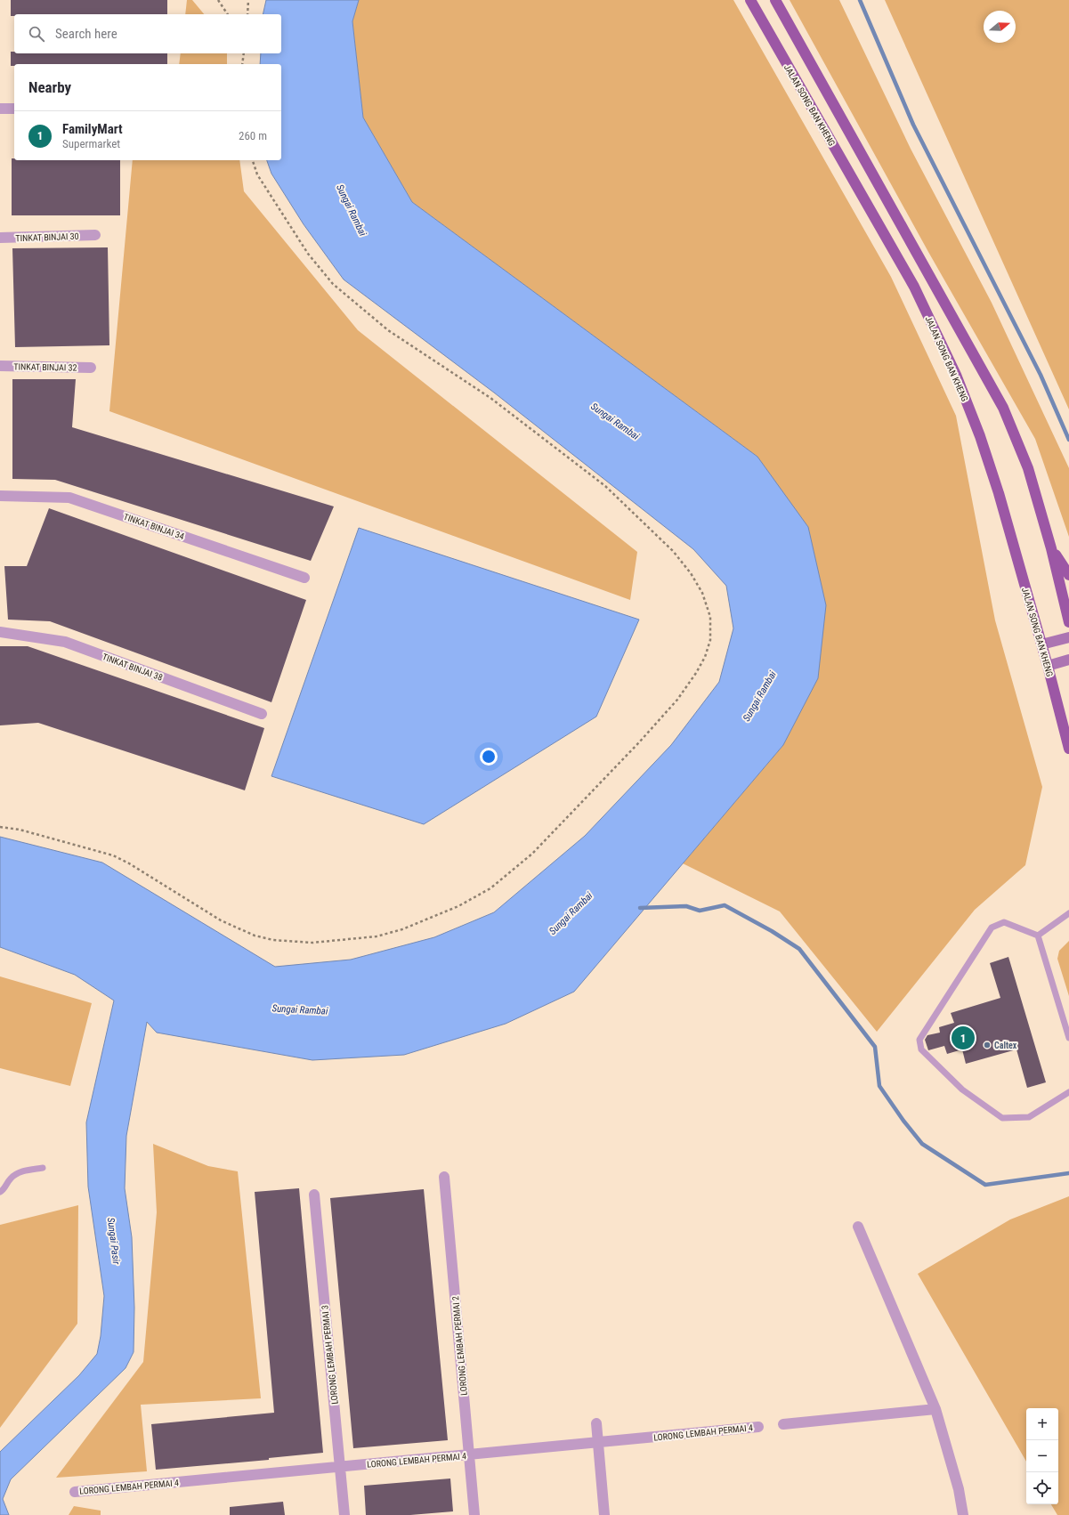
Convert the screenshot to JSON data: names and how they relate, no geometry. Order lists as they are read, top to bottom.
{
  "streets": {
    "main road": ["JALAN SONG BAN KHENG"],
    "street": [
      "TINKAT BINJAI 30",
      "TINKAT BINJAI 32",
      "TINKAT BINJAI 34",
      "TINKAT BINJAI 38",
      "LORONG LEMBAH PERMAI 2",
      "LORONG LEMBAH PERMAI 3",
      "LORONG LEMBAH PERMAI 4"
    ]
  },
  "crossings": [
    ["LORONG LEMBAH PERMAI 2", "LORONG LEMBAH PERMAI 4"],
    ["LORONG LEMBAH PERMAI 3", "LORONG LEMBAH PERMAI 4"]
  ],
  "water": ["Sungai Rambai", "Sungai Pasir"],
  "places": ["Caltex"],
  "north": "right",
  "page": {
    "search": "Search here",
    "heading": "Nearby",
    "list": [
      {
        "mark": "1",
        "name": "FamilyMart",
        "note": "Supermarket",
        "value": "260 m"
      }
    ],
    "pins": "1",
    "map_buttons": ["+", "−"]
  }
}
